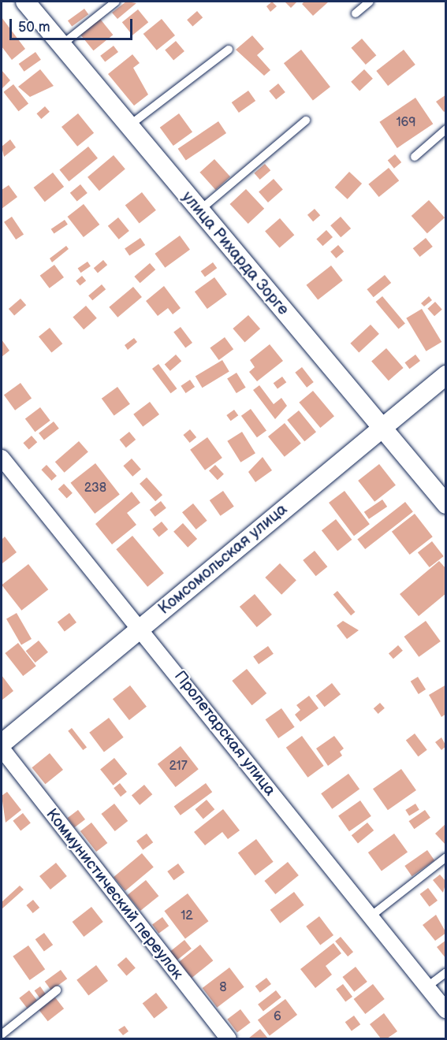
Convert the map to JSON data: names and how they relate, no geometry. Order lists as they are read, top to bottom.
{
  "streets": {
    "street": [
      "улица Рихарда Зорге",
      "Комсомольская улица",
      "Пролетарская улица",
      "Коммунистический переулок"
    ]
  },
  "crossings": [
    ["улица Рихарда Зорге", "Комсомольская улица"],
    ["Комсомольская улица", "Пролетарская улица"]
  ],
  "house_numbers": [
    "169",
    "238",
    "217",
    "12",
    "8",
    "6"
  ],
  "scale_bar": "50 m"
}
